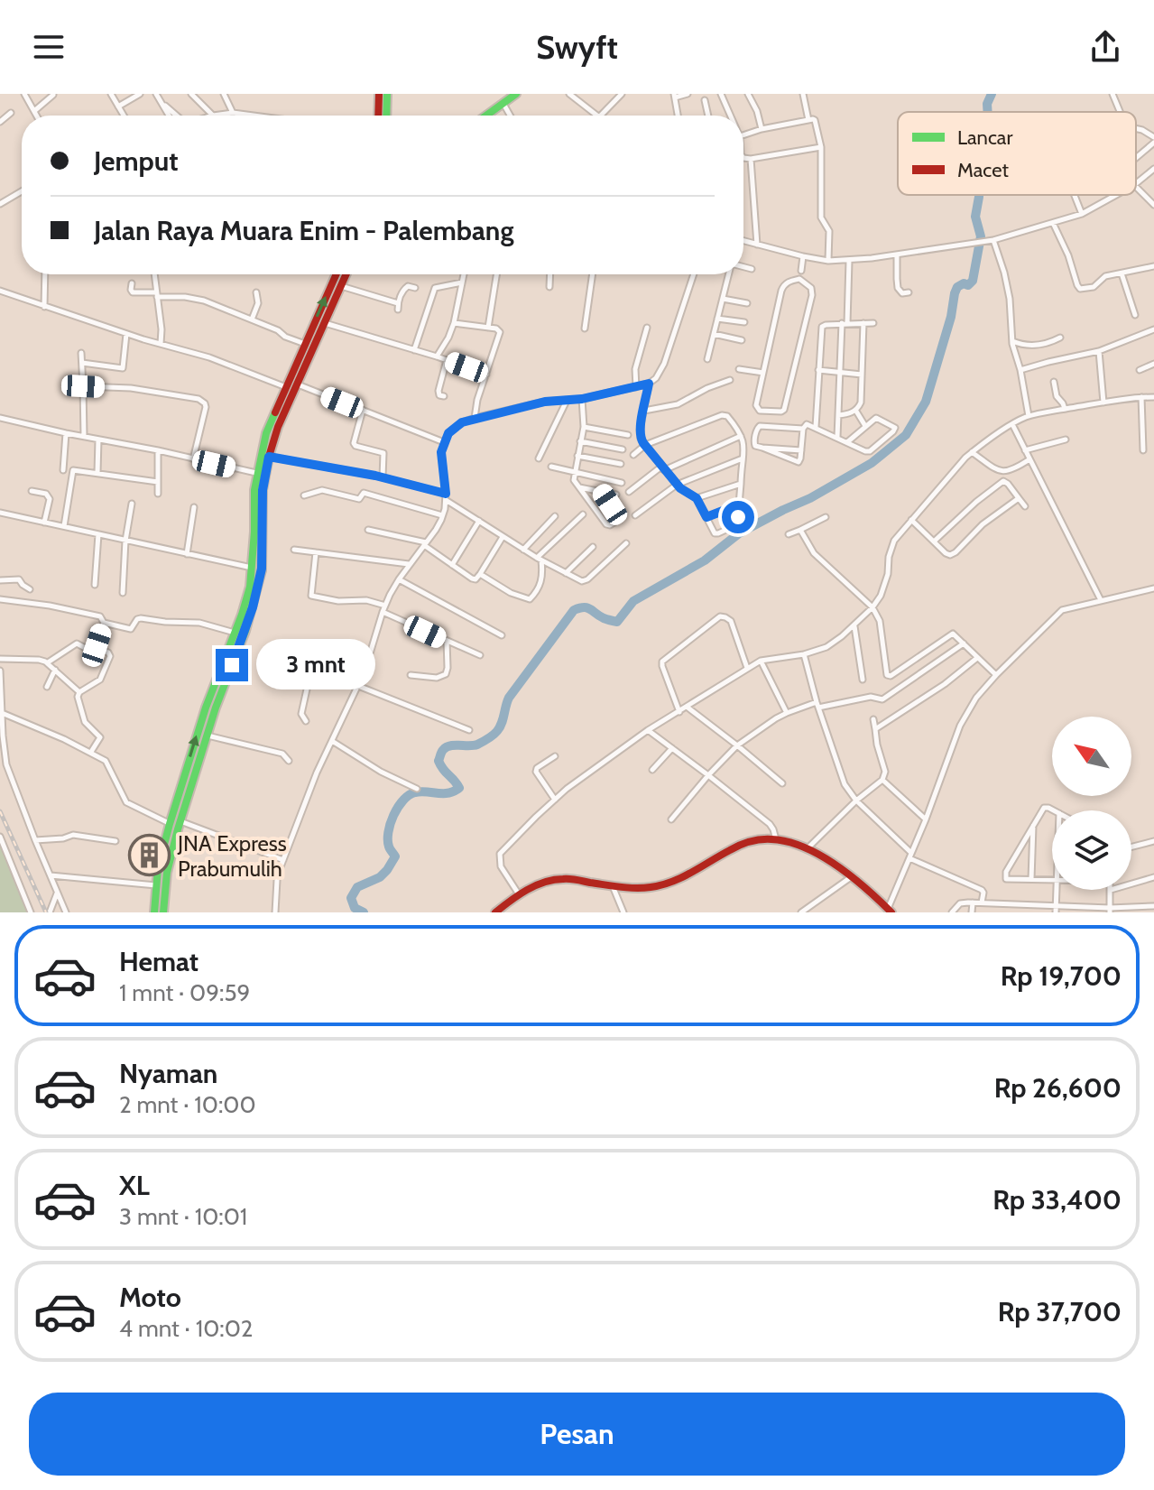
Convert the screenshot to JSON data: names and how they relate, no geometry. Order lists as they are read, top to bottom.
{
  "places": {
    "building": ["JNA Express Prabumulih"]
  },
  "legend": ["Lancar", "Macet"],
  "north": "top left",
  "page": {
    "header": "Swyft",
    "banner": ["Jemput", "Jalan Raya Muara Enim - Palembang"],
    "bubble": "3 mnt",
    "list": [
      {
        "name": "Hemat",
        "note": "1 mnt · 09:59",
        "value": "Rp 19,700"
      },
      {
        "name": "Nyaman",
        "note": "2 mnt · 10:00",
        "value": "Rp 26,600"
      },
      {
        "name": "XL",
        "note": "3 mnt · 10:01",
        "value": "Rp 33,400"
      },
      {
        "name": "Moto",
        "note": "4 mnt · 10:02",
        "value": "Rp 37,700"
      }
    ],
    "buttons": "Pesan"
  }
}
